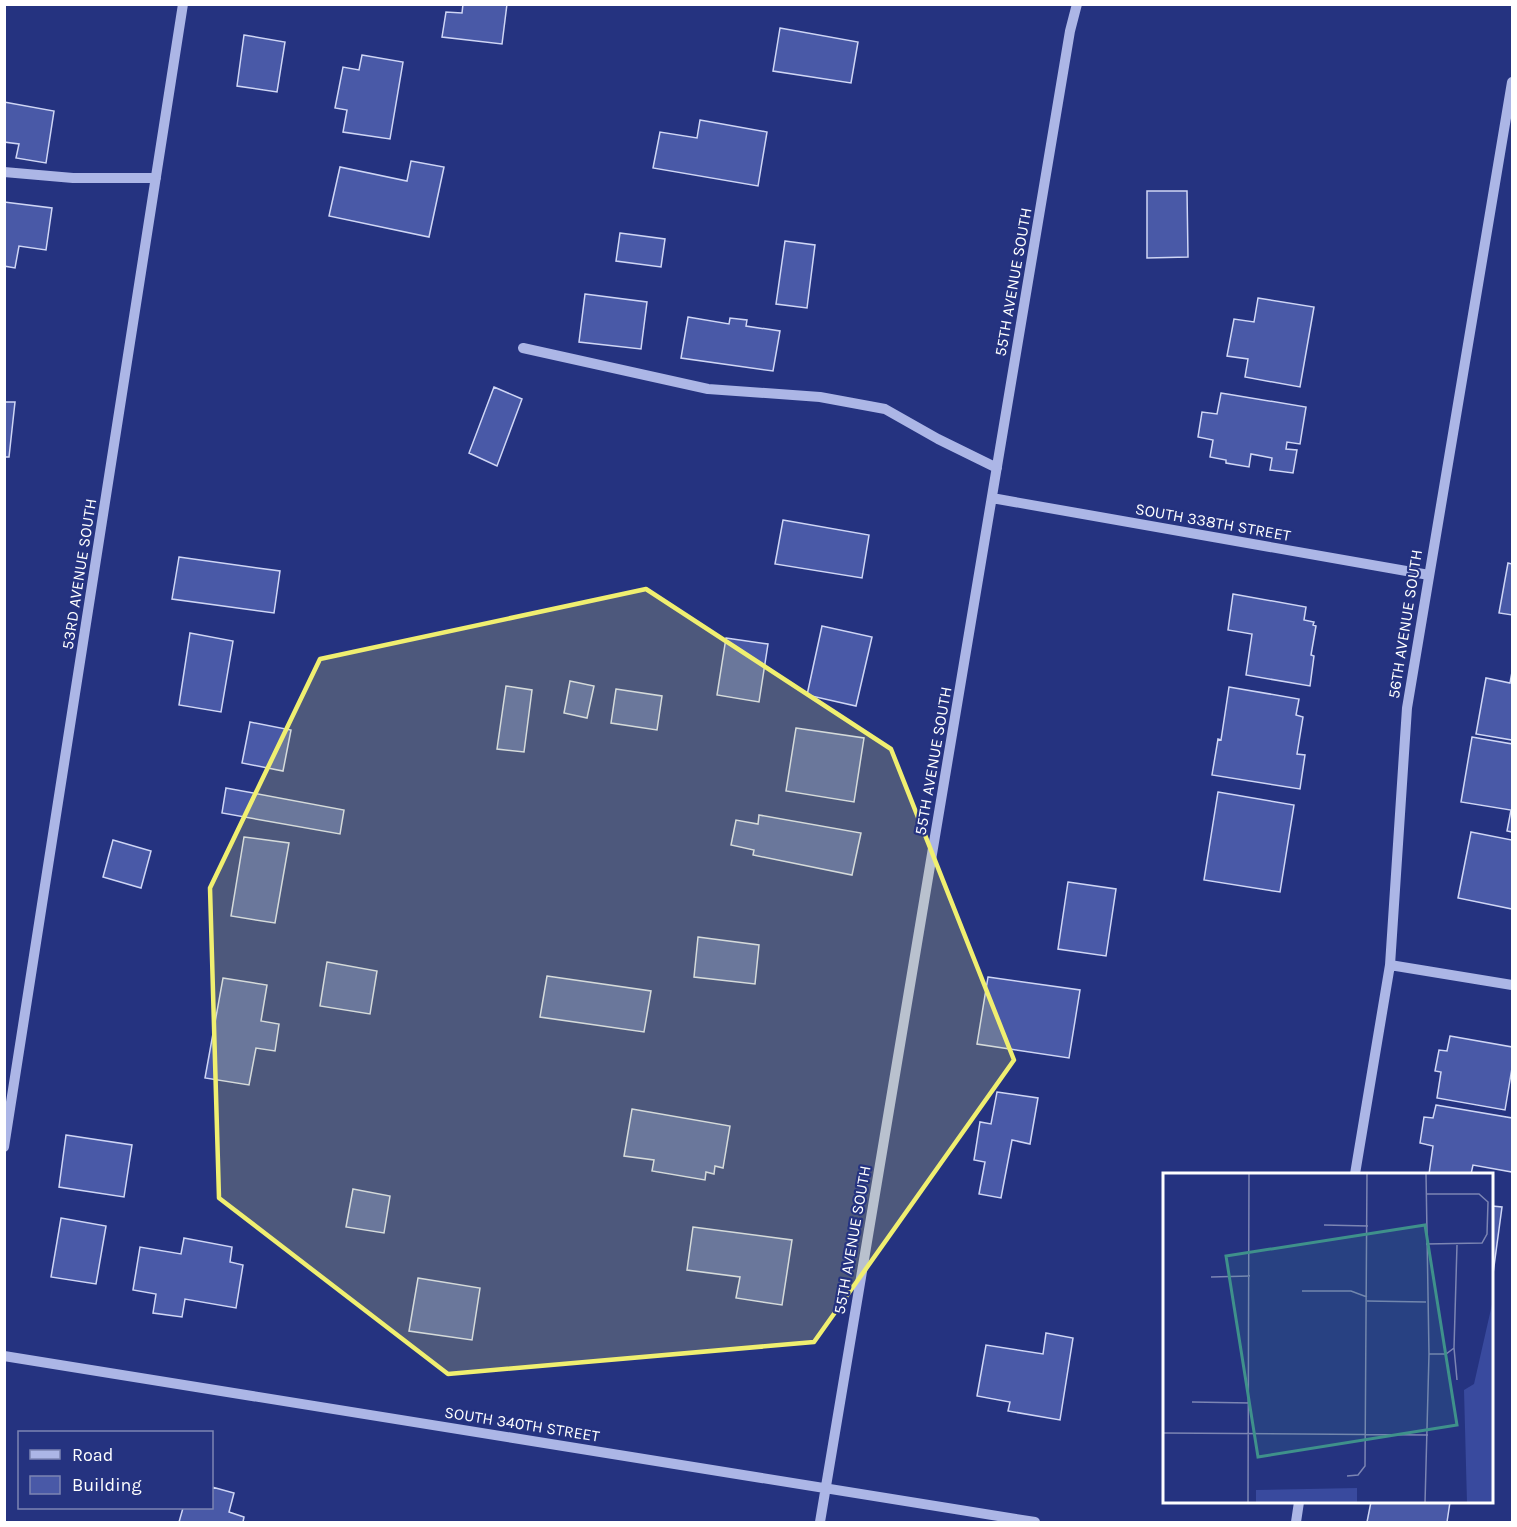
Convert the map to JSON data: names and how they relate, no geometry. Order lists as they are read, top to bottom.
{
  "streets": {
    "street": [
      "55TH AVENUE SOUTH",
      "SOUTH 338TH STREET",
      "53RD AVENUE SOUTH",
      "56TH AVENUE SOUTH",
      "SOUTH 340TH STREET"
    ]
  },
  "crossings": [
    ["55TH AVENUE SOUTH", "SOUTH 338TH STREET"],
    ["55TH AVENUE SOUTH", "SOUTH 340TH STREET"],
    ["SOUTH 338TH STREET", "56TH AVENUE SOUTH"]
  ],
  "legend": ["Road", "Building"]
}
